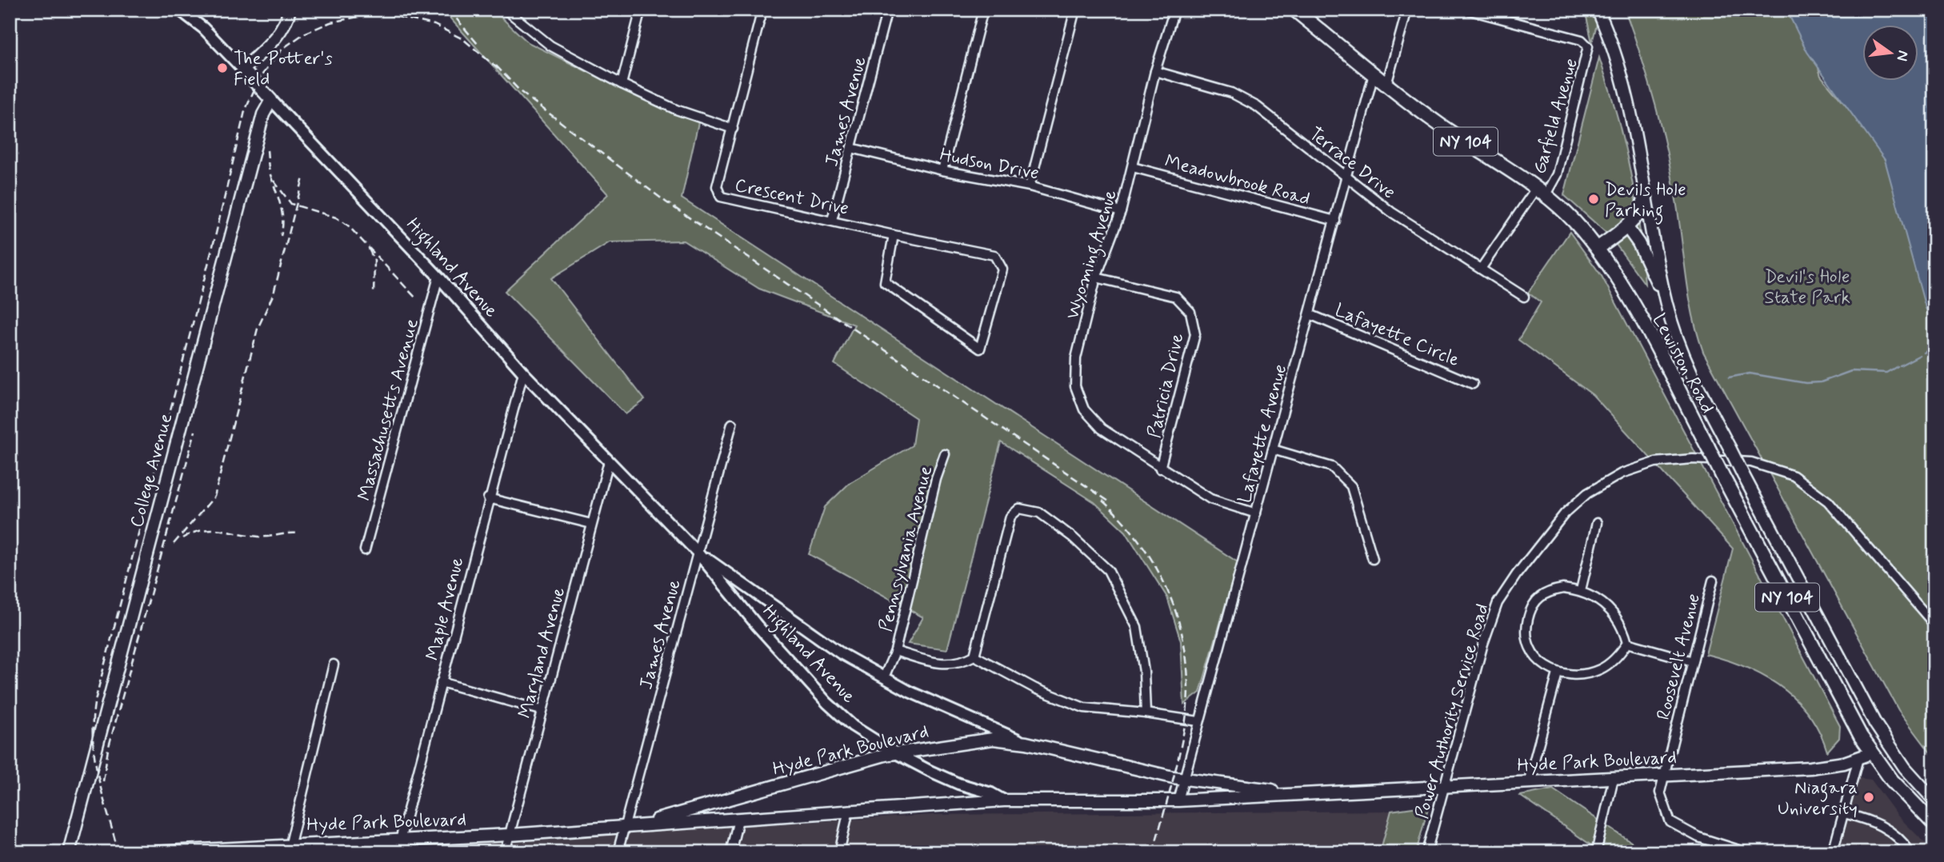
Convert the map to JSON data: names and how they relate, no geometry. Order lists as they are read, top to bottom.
{
  "streets": {
    "main road": [
      "NY 104",
      "Highland Avenue",
      "Lewiston Road",
      "College Avenue",
      "Hyde Park Boulevard"
    ],
    "street": [
      "James Avenue",
      "Garfield Avenue",
      "Terrace Drive",
      "Hudson Drive",
      "Meadowbrook Road",
      "Crescent Drive",
      "Wyoming Avenue",
      "Lafayette Circle",
      "Patricia Drive",
      "Massachusetts Avenue",
      "Lafayette Avenue",
      "Pennsylvania Avenue",
      "Maple Avenue",
      "Maryland Avenue",
      "Roosevelt Avenue",
      "Power Authority Service Road"
    ]
  },
  "crossings": [
    ["James Avenue", "Hudson Drive"],
    ["James Avenue", "Crescent Drive"],
    ["James Avenue", "Highland Avenue"],
    ["James Avenue", "Hyde Park Boulevard"],
    ["Garfield Avenue", "Terrace Drive"],
    ["Garfield Avenue", "Lewiston Road"],
    ["Terrace Drive", "Wyoming Avenue"],
    ["Terrace Drive", "Lafayette Avenue"],
    ["Hudson Drive", "Wyoming Avenue"],
    ["Meadowbrook Road", "Wyoming Avenue"],
    ["Meadowbrook Road", "Lafayette Avenue"],
    ["Wyoming Avenue", "Patricia Drive"],
    ["Wyoming Avenue", "Lafayette Avenue"],
    ["Highland Avenue", "Massachusetts Avenue"],
    ["Highland Avenue", "College Avenue"],
    ["Highland Avenue", "Pennsylvania Avenue"],
    ["Highland Avenue", "Maple Avenue"],
    ["Highland Avenue", "Maryland Avenue"],
    ["Highland Avenue", "Hyde Park Boulevard"],
    ["Lafayette Circle", "Lafayette Avenue"],
    ["Lewiston Road", "Lafayette Avenue"],
    ["Lewiston Road", "Hyde Park Boulevard"],
    ["Lafayette Avenue", "Hyde Park Boulevard"],
    ["Maple Avenue", "Hyde Park Boulevard"],
    ["Maryland Avenue", "Hyde Park Boulevard"],
    ["Roosevelt Avenue", "Hyde Park Boulevard"],
    ["Power Authority Service Road", "Hyde Park Boulevard"]
  ],
  "parks": ["Devil's Hole State Park"],
  "places": ["The Potter's Field", "Devils Hole Parking", "Niagara University"],
  "north": "right"
}
